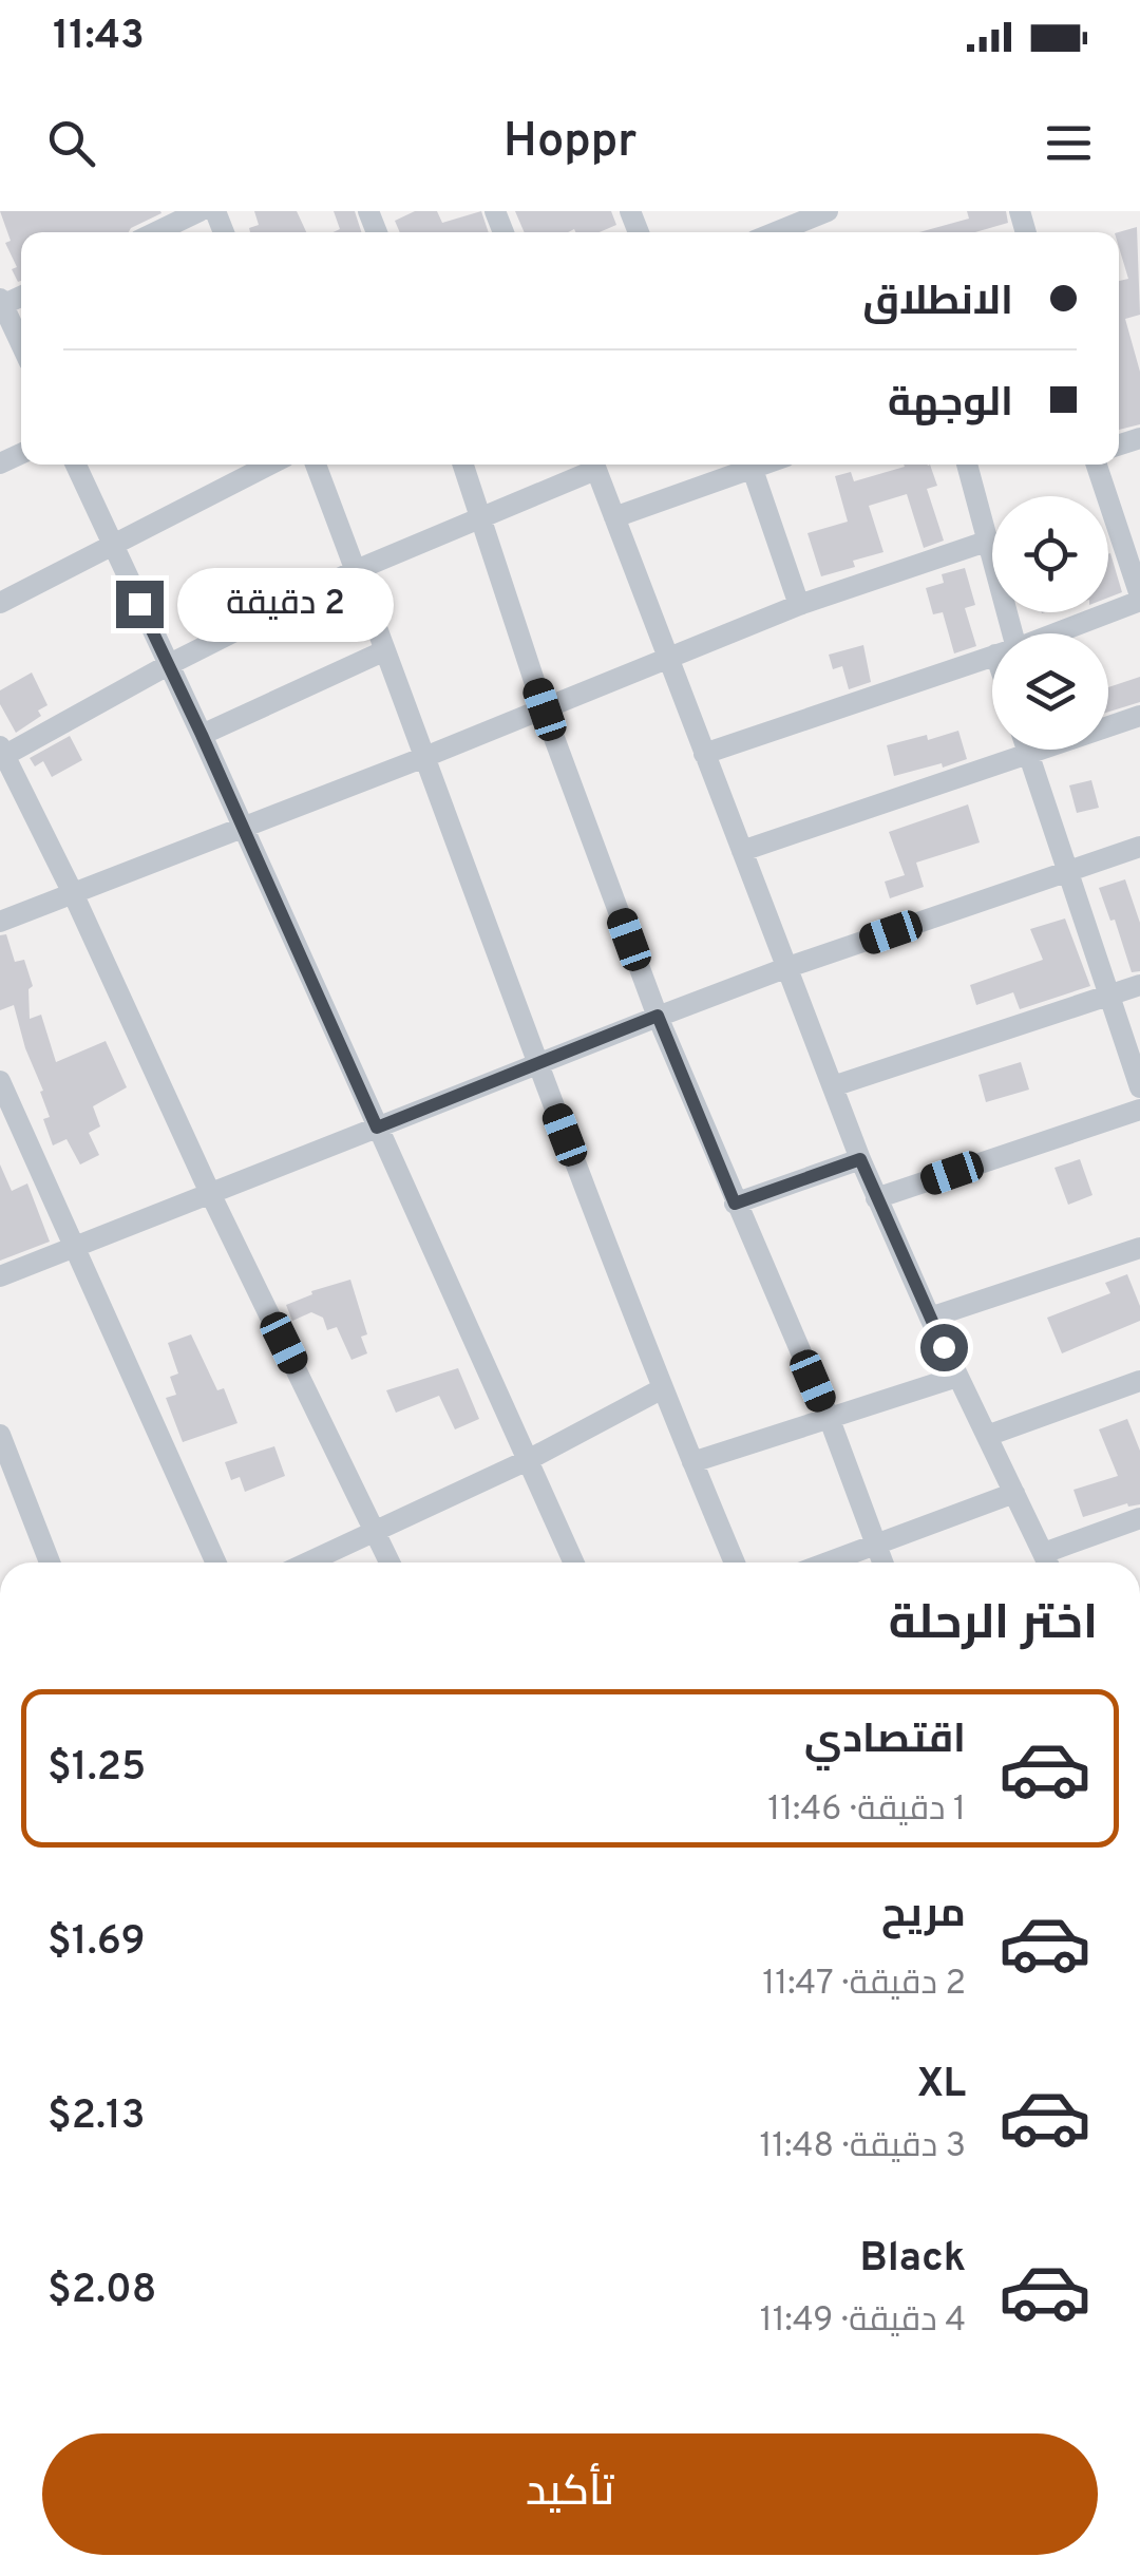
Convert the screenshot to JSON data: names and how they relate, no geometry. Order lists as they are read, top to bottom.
{
  "page": {
    "status": "11:43",
    "header": "Hoppr",
    "banner": ["الانطلاق", "الوجهة"],
    "bubble": "2 دقيقة",
    "heading": "اختر الرحلة",
    "list": [
      {
        "name": "اقتصادي",
        "note": "1 دقيقة · 11:46",
        "value": "$1.25"
      },
      {
        "name": "مريح",
        "note": "2 دقيقة · 11:47",
        "value": "$1.69"
      },
      {
        "name": "XL",
        "note": "3 دقيقة · 11:48",
        "value": "$2.13"
      },
      {
        "name": "Black",
        "note": "4 دقيقة · 11:49",
        "value": "$2.08"
      }
    ],
    "buttons": "تأكيد"
  }
}
